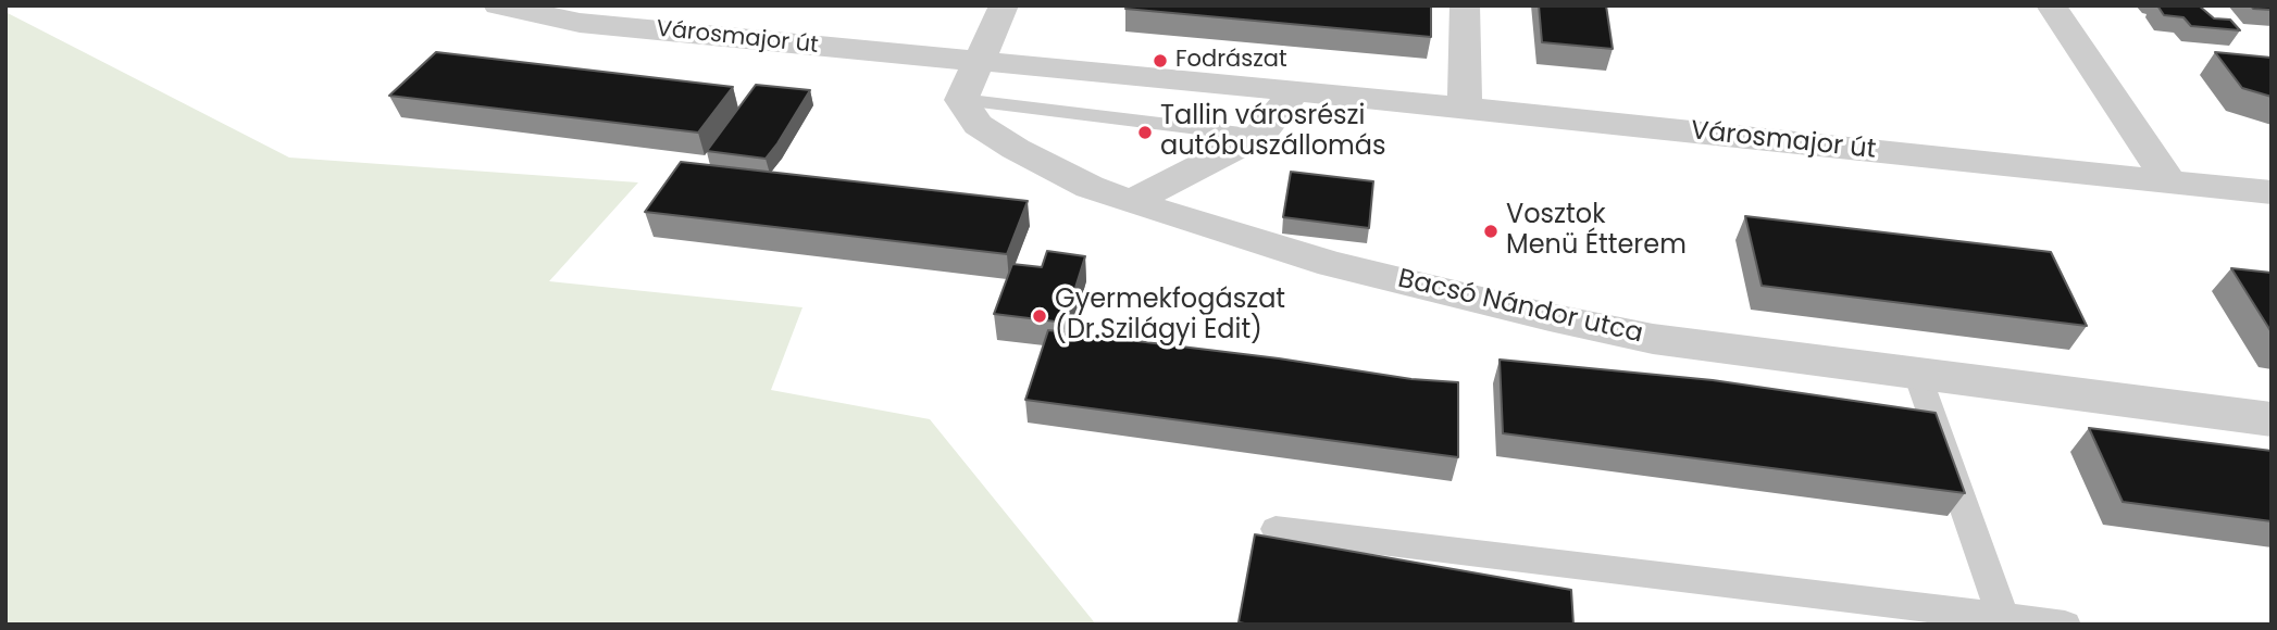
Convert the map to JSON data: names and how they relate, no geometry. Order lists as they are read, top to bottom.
{
  "streets": {
    "street": ["Városmajor út", "Bacsó Nándor utca"]
  },
  "places": [
    "Fodrászat",
    "Tallin városrészi autóbuszállomás",
    "Vosztok Menü Étterem",
    "Gyermekfogászat (Dr.Szilágyi Edit)"
  ]
}
